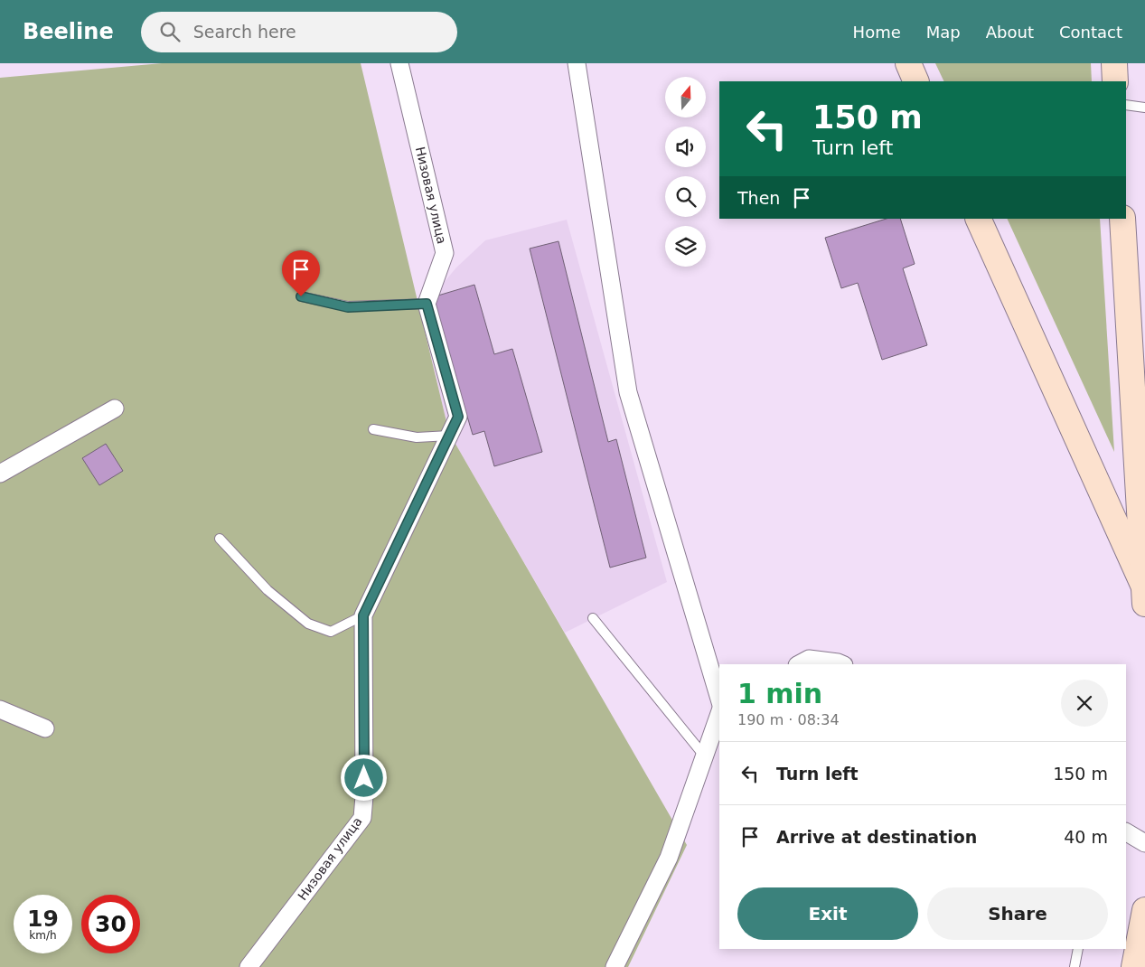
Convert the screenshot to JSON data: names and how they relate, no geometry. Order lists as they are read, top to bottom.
{
  "streets": {
    "street": ["Низовая улица"]
  },
  "north": "top",
  "page": {
    "header": "Beeline",
    "search": "Search here",
    "nav": [
      "Home",
      "Map",
      "About",
      "Contact"
    ],
    "turn": ["150 m", "Turn left"],
    "then": "Then",
    "heading": ["1 min", "190 m · 08:34"],
    "list": [
      {
        "name": "Turn left",
        "value": "150 m"
      },
      {
        "name": "Arrive at destination",
        "value": "40 m"
      }
    ],
    "buttons": ["Exit", "Share"],
    "speed": "19 km/h",
    "limit": "30"
  }
}
